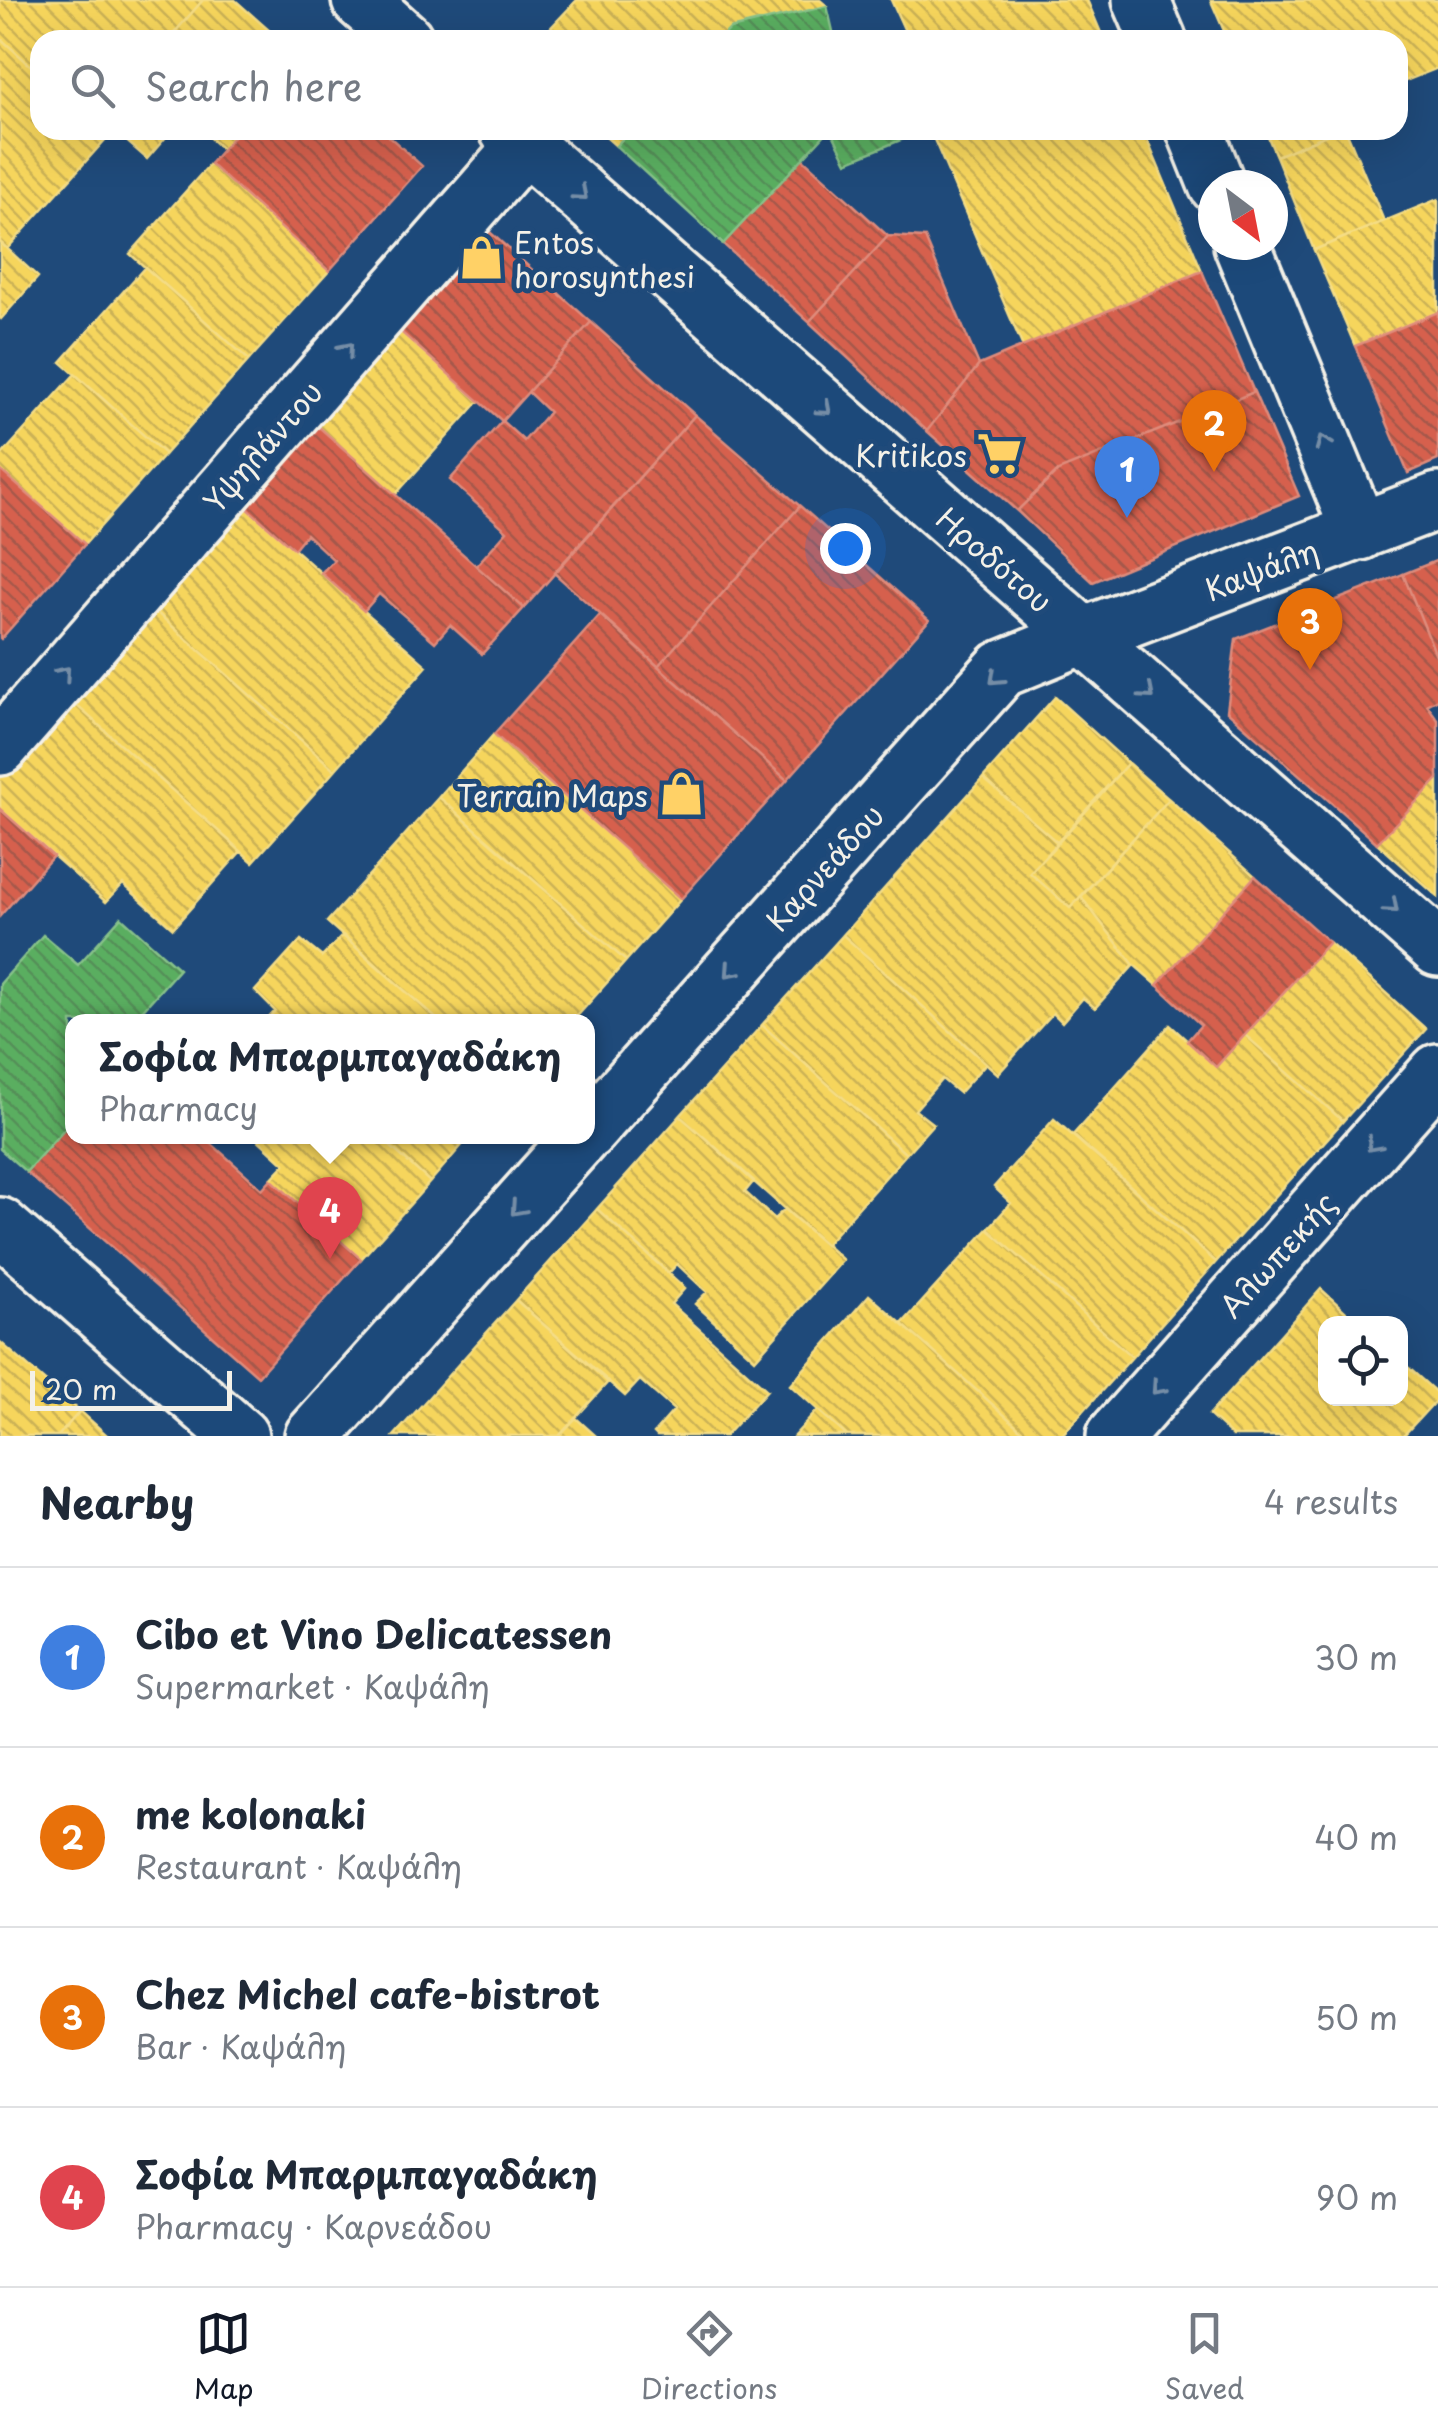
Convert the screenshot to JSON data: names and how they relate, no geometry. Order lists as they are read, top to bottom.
{
  "streets": {
    "street": [
      "Υψηλάντου",
      "Ηροδότου",
      "Καψάλη",
      "Καρνεάδου",
      "Αλωπεκής"
    ]
  },
  "crossings": [
    ["Ηροδότου", "Καψάλη"],
    ["Ηροδότου", "Καρνεάδου"],
    ["Καψάλη", "Καρνεάδου"]
  ],
  "one_way": [
    "Υψηλάντου",
    "Ηροδότου",
    "Καρνεάδου",
    "Αλωπεκής"
  ],
  "places": {
    "shop": ["Entos horosynthesi", "Terrain Maps"],
    "supermarket": ["Kritikos"]
  },
  "scale_bar": "20 m",
  "north": "bottom right",
  "page": {
    "search": "Search here",
    "pins": [
      "2",
      "1",
      "3",
      "4"
    ],
    "popup": ["Σοφία Μπαρμπαγαδάκη", "Pharmacy"],
    "scale": "20 m",
    "heading": ["Nearby", "4 results"],
    "list": [
      {
        "mark": "1",
        "name": "Cibo et Vino Delicatessen",
        "note": "Supermarket · Καψάλη",
        "value": "30 m"
      },
      {
        "mark": "2",
        "name": "me kolonaki",
        "note": "Restaurant · Καψάλη",
        "value": "40 m"
      },
      {
        "mark": "3",
        "name": "Chez Michel cafe-bistrot",
        "note": "Bar · Καψάλη",
        "value": "50 m"
      },
      {
        "mark": "4",
        "name": "Σοφία Μπαρμπαγαδάκη",
        "note": "Pharmacy · Καρνεάδου",
        "value": "90 m"
      }
    ],
    "nav": ["Map", "Directions", "Saved"]
  }
}
